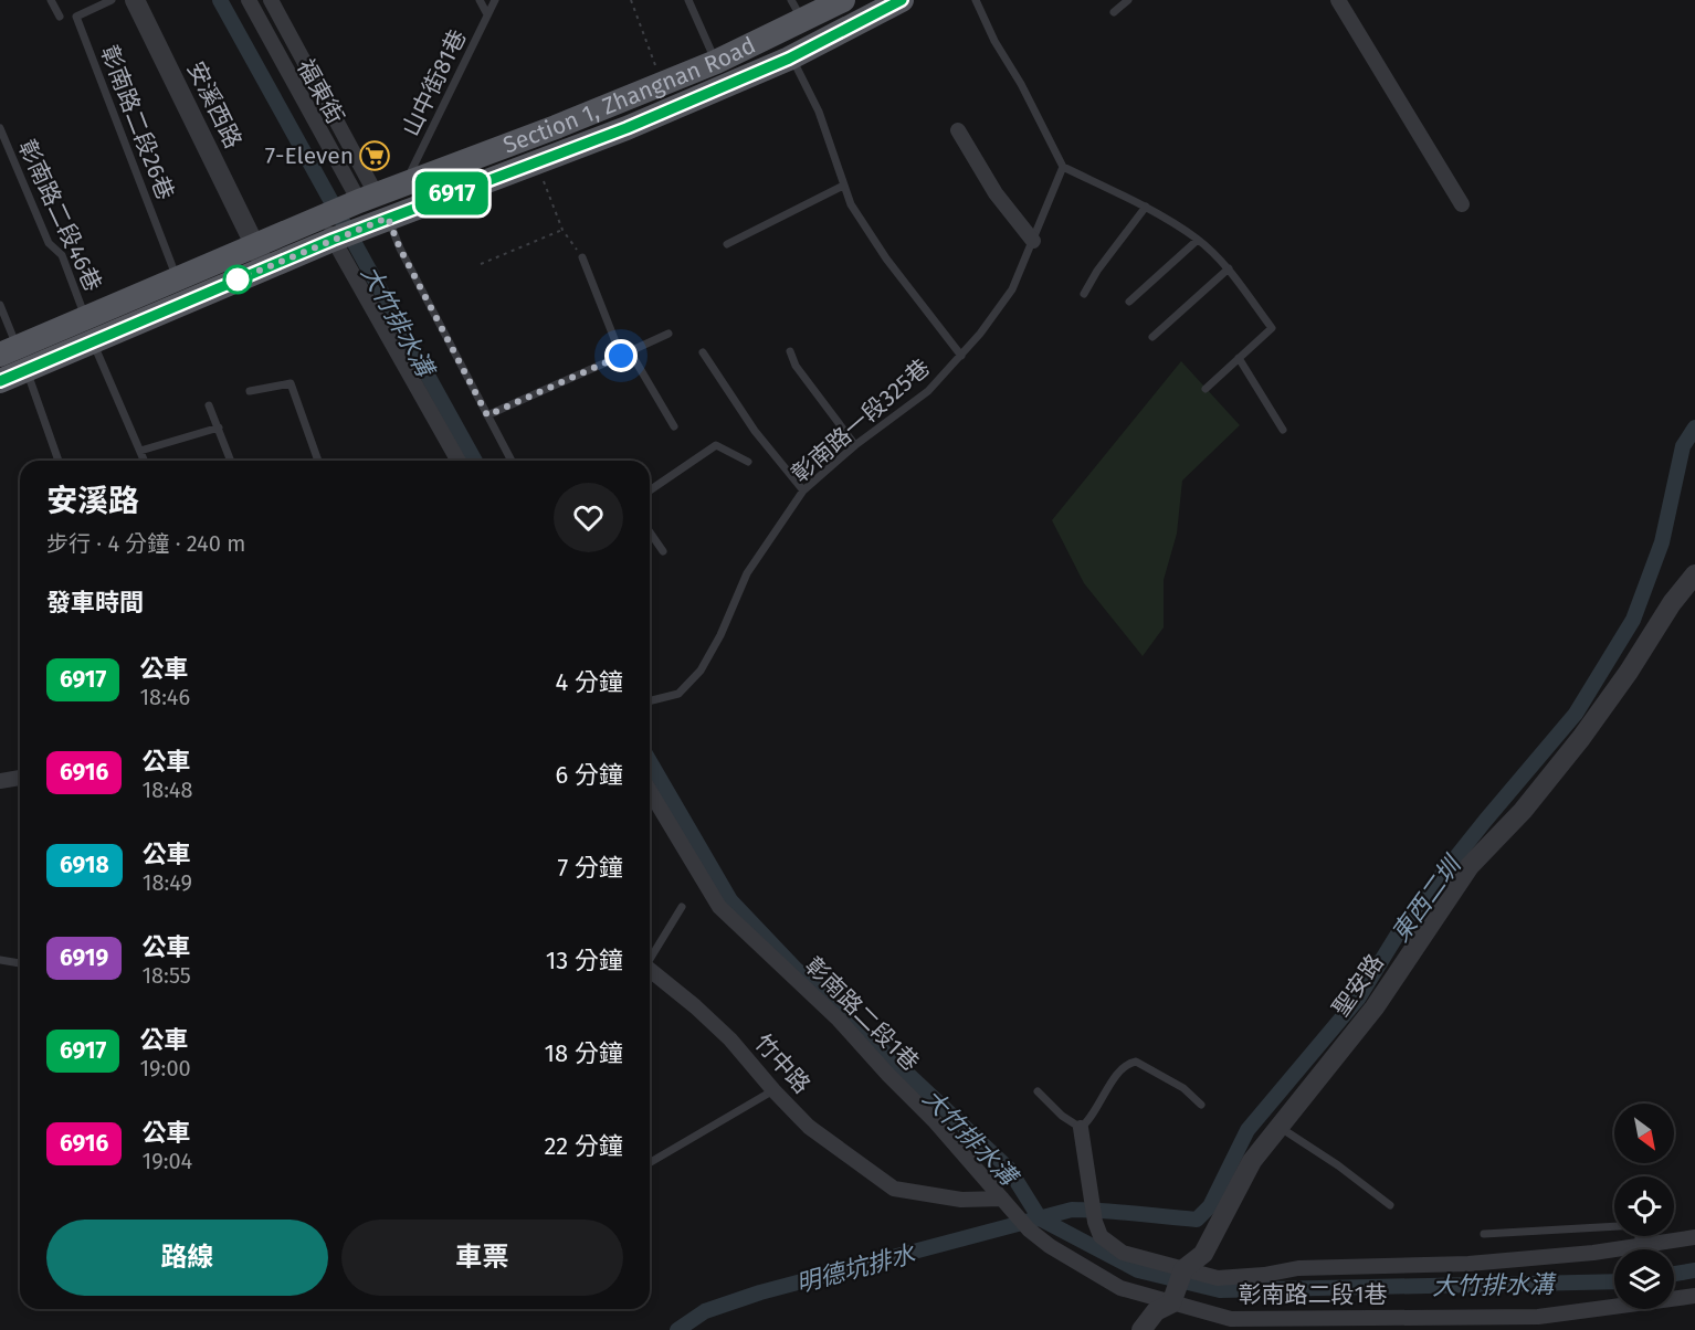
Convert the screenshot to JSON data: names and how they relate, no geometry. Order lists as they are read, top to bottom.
{
  "streets": {
    "main road": ["Section 1, Zhangnan Road"],
    "street": [
      "福東街",
      "安溪西路",
      "聖安路",
      "彰南路二段1巷",
      "竹中路"
    ],
    "lane": [
      "山中街81巷",
      "彰南路二段26巷",
      "彰南路二段46巷",
      "彰南路一段325巷"
    ]
  },
  "crossings": [
    ["山中街81巷", "福東街"],
    ["山中街81巷", "Section 1, Zhangnan Road"],
    ["福東街", "Section 1, Zhangnan Road"],
    ["聖安路", "彰南路二段1巷"],
    ["彰南路二段1巷", "竹中路"]
  ],
  "water": ["大竹排水溝", "東西二圳", "明德坑排水"],
  "places": {
    "supermarket": ["7-Eleven"]
  },
  "lines": ["bus line 6917"],
  "north": "bottom right",
  "page": {
    "on_map": "6917",
    "heading": [
      ["安溪路", "步行 · 4 分鐘 · 240 m"],
      "發車時間"
    ],
    "list": [
      {
        "mark": "6917",
        "name": "公車",
        "note": "18:46",
        "value": "4 分鐘"
      },
      {
        "mark": "6916",
        "name": "公車",
        "note": "18:48",
        "value": "6 分鐘"
      },
      {
        "mark": "6918",
        "name": "公車",
        "note": "18:49",
        "value": "7 分鐘"
      },
      {
        "mark": "6919",
        "name": "公車",
        "note": "18:55",
        "value": "13 分鐘"
      },
      {
        "mark": "6917",
        "name": "公車",
        "note": "19:00",
        "value": "18 分鐘"
      },
      {
        "mark": "6916",
        "name": "公車",
        "note": "19:04",
        "value": "22 分鐘"
      }
    ],
    "buttons": ["路線", "車票"]
  }
}
